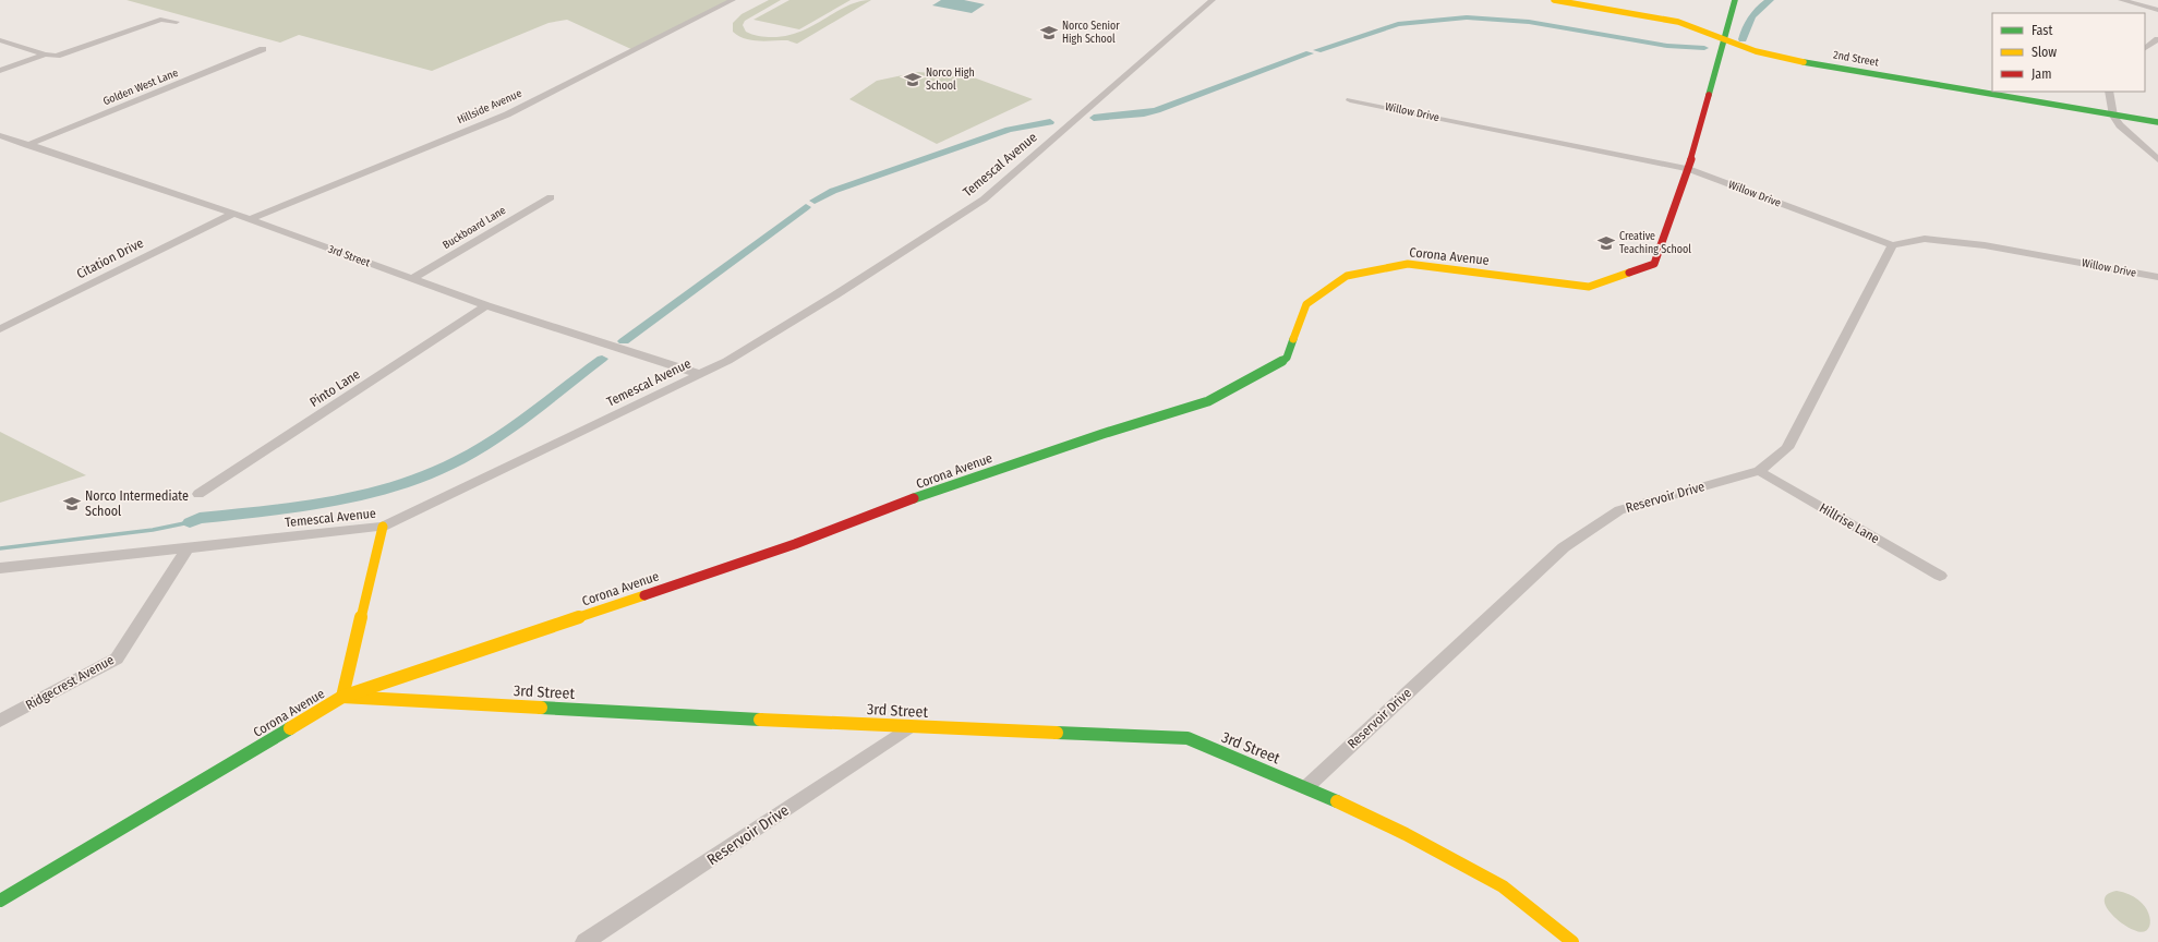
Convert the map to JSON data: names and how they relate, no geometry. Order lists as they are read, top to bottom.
{
  "streets": {
    "street": [
      "2nd Street",
      "Golden West Lane",
      "Hillside Avenue",
      "Willow Drive",
      "Temescal Avenue",
      "Buckboard Lane",
      "3rd Street",
      "Corona Avenue",
      "Citation Drive",
      "Pinto Lane",
      "Reservoir Drive",
      "Hillrise Lane",
      "Ridgecrest Avenue"
    ]
  },
  "crossings": [
    ["2nd Street", "Corona Avenue"],
    ["Golden West Lane", "3rd Street"],
    ["Hillside Avenue", "3rd Street"],
    ["Willow Drive", "Corona Avenue"],
    ["Willow Drive", "Reservoir Drive"],
    ["Temescal Avenue", "3rd Street"],
    ["Temescal Avenue", "Ridgecrest Avenue"],
    ["Buckboard Lane", "3rd Street"],
    ["3rd Street", "Corona Avenue"],
    ["3rd Street", "Citation Drive"],
    ["3rd Street", "Pinto Lane"],
    ["3rd Street", "Reservoir Drive"],
    ["Reservoir Drive", "Hillrise Lane"]
  ],
  "places": {
    "school or university": [
      "Norco Senior High School",
      "Norco High School",
      "Creative Teaching School",
      "Norco Intermediate School"
    ]
  },
  "legend": ["Fast", "Slow", "Jam"]
}
